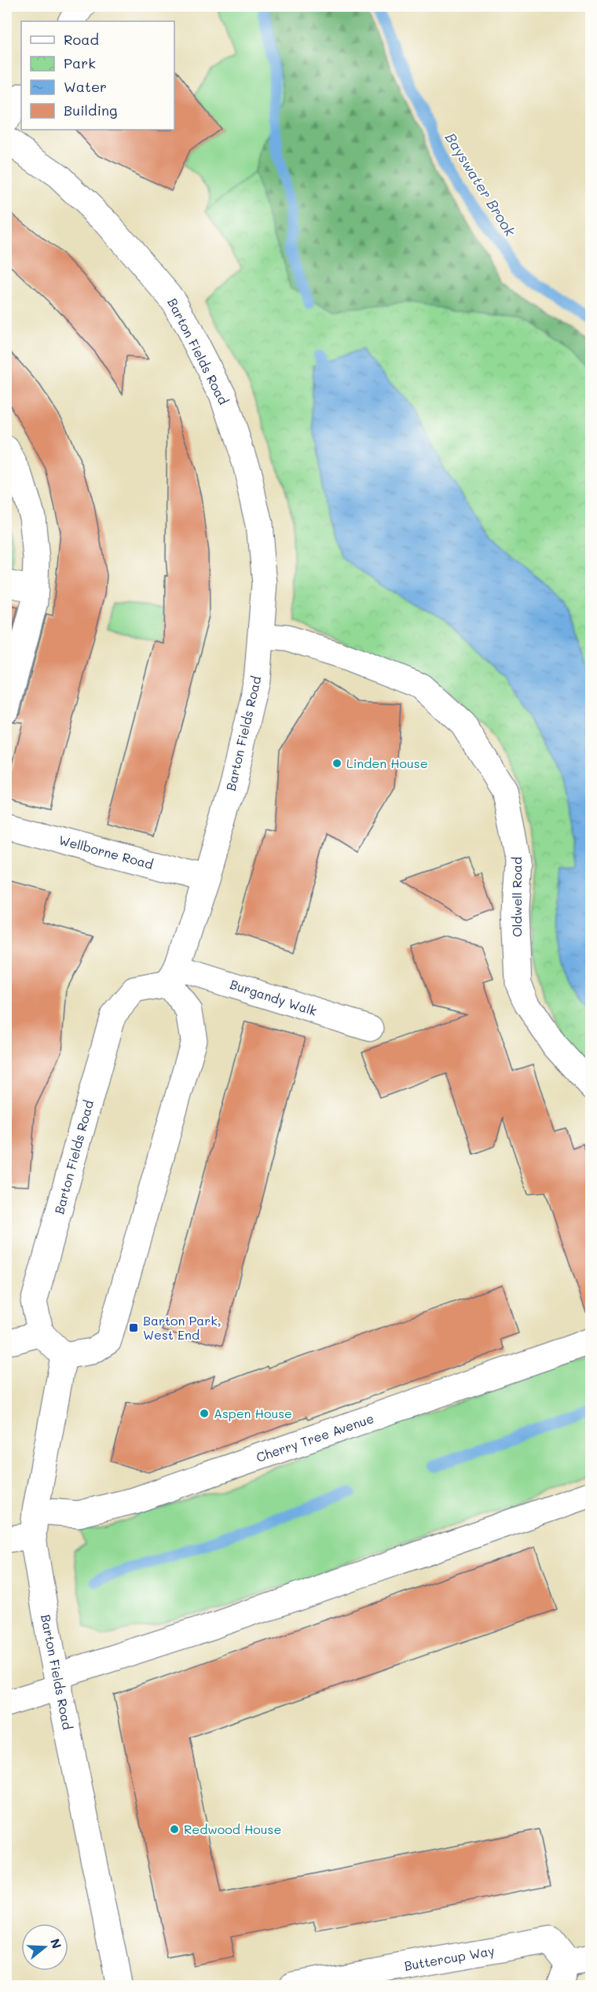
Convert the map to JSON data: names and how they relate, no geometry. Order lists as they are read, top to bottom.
{
  "streets": {
    "street": [
      "Barton Fields Road",
      "Wellborne Road",
      "Oldwell Road",
      "Burgandy Walk",
      "Cherry Tree Avenue",
      "Buttercup Way"
    ]
  },
  "crossings": [
    ["Barton Fields Road", "Wellborne Road"],
    ["Barton Fields Road", "Oldwell Road"],
    ["Barton Fields Road", "Burgandy Walk"],
    ["Barton Fields Road", "Cherry Tree Avenue"]
  ],
  "water": ["Bayswater Brook"],
  "places": {
    "other": ["Linden House", "Aspen House", "Redwood House"],
    "transit": ["Barton Park, West End"]
  },
  "legend": [
    "Road",
    "Park",
    "Water",
    "Building"
  ],
  "north": "right"
}
